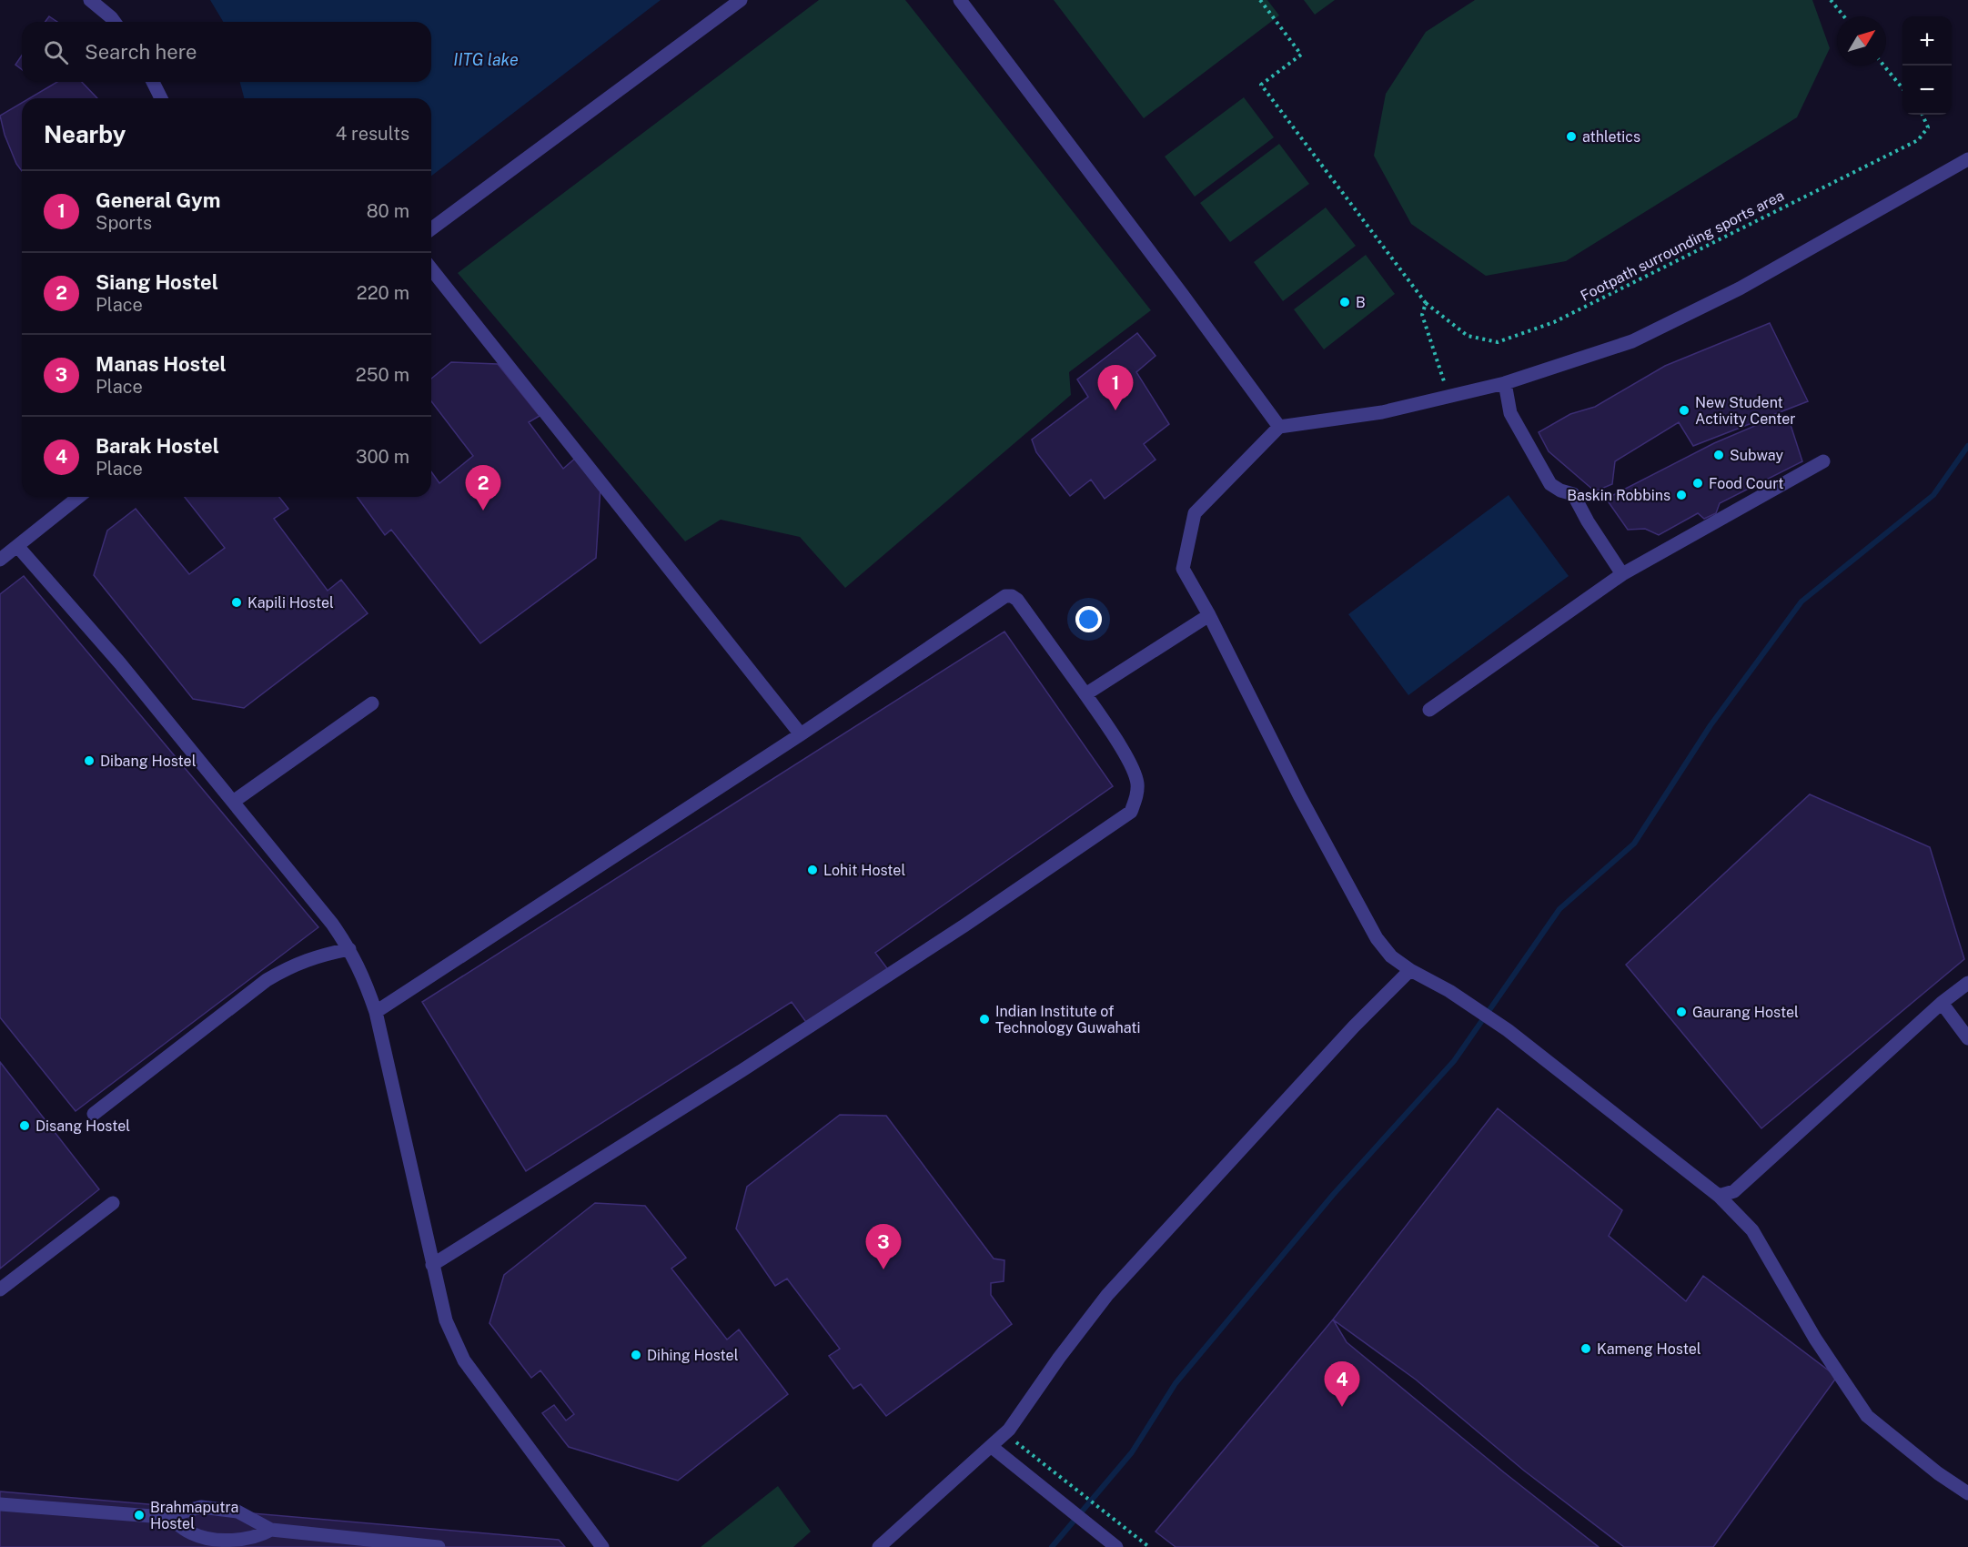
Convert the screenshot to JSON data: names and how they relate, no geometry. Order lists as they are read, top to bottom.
{
  "streets": {
    "path": ["Footpath surrounding sports area"]
  },
  "water": ["IITG lake"],
  "places": [
    "athletics",
    "B",
    "New Student Activity Center",
    "Subway",
    "Food Court",
    "Baskin Robbins",
    "Kapili Hostel",
    "Dibang Hostel",
    "Lohit Hostel",
    "Gaurang Hostel",
    "Indian Institute of Technology Guwahati",
    "Disang Hostel",
    "Kameng Hostel",
    "Dihing Hostel",
    "Brahmaputra Hostel"
  ],
  "north": "top right",
  "page": {
    "map_buttons": ["+", "−"],
    "search": "Search here",
    "heading": ["Nearby", "4 results"],
    "list": [
      {
        "mark": "1",
        "name": "General Gym",
        "note": "Sports",
        "value": "80 m"
      },
      {
        "mark": "2",
        "name": "Siang Hostel",
        "note": "Place",
        "value": "220 m"
      },
      {
        "mark": "3",
        "name": "Manas Hostel",
        "note": "Place",
        "value": "250 m"
      },
      {
        "mark": "4",
        "name": "Barak Hostel",
        "note": "Place",
        "value": "300 m"
      }
    ],
    "pins": [
      "1",
      "2",
      "3",
      "4"
    ]
  }
}
